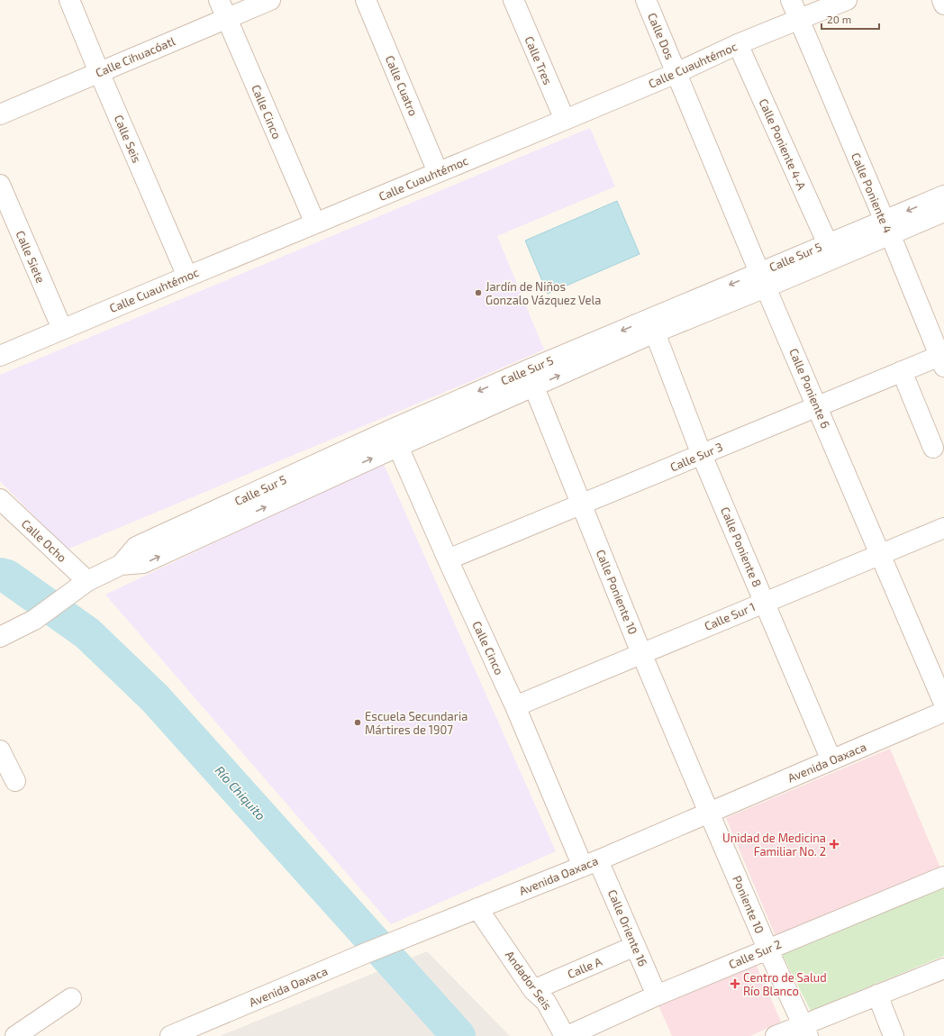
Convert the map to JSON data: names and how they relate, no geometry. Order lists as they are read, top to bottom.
{
  "streets": {
    "street": [
      "Calle Dos",
      "Calle Cihuacóatl",
      "Calle Tres",
      "Calle Cuauhtémoc",
      "Calle Cuatro",
      "Calle Cinco",
      "Calle Seis",
      "Calle Poniente 4-A",
      "Calle Poniente 4",
      "Calle Siete",
      "Calle Sur 5",
      "Calle Poniente 6",
      "Calle Sur 3",
      "Calle Ocho",
      "Calle Poniente 8",
      "Calle Poniente 10",
      "Calle Sur 1",
      "Avenida Oaxaca",
      "Poniente 10",
      "Calle Oriente 16",
      "Calle Sur 2",
      "Calle A",
      "Andador Seis"
    ]
  },
  "crossings": [
    ["Calle Dos", "Calle Cuauhtémoc"],
    ["Calle Dos", "Calle Poniente 6"],
    ["Calle Cihuacóatl", "Calle Cinco"],
    ["Calle Cihuacóatl", "Calle Seis"],
    ["Calle Tres", "Calle Cuauhtémoc"],
    ["Calle Cuauhtémoc", "Calle Cuatro"],
    ["Calle Cuauhtémoc", "Calle Cinco"],
    ["Calle Cuauhtémoc", "Calle Seis"],
    ["Calle Cuauhtémoc", "Calle Poniente 4-A"],
    ["Calle Cuauhtémoc", "Calle Poniente 4"],
    ["Calle Cuauhtémoc", "Calle Siete"],
    ["Calle Cuauhtémoc", "Calle Poniente 6"],
    ["Calle Cinco", "Calle Sur 5"],
    ["Calle Cinco", "Calle Sur 3"],
    ["Calle Cinco", "Calle Sur 1"],
    ["Calle Cinco", "Avenida Oaxaca"],
    ["Calle Cinco", "Calle Oriente 16"],
    ["Calle Poniente 4-A", "Calle Sur 5"],
    ["Calle Poniente 4", "Calle Sur 5"],
    ["Calle Poniente 4", "Calle Sur 3"],
    ["Calle Sur 5", "Calle Poniente 6"],
    ["Calle Sur 5", "Calle Ocho"],
    ["Calle Sur 5", "Calle Poniente 8"],
    ["Calle Sur 5", "Calle Poniente 10"],
    ["Calle Poniente 6", "Calle Sur 3"],
    ["Calle Poniente 6", "Calle Sur 1"],
    ["Calle Sur 3", "Calle Poniente 8"],
    ["Calle Sur 3", "Calle Poniente 10"],
    ["Calle Poniente 8", "Calle Sur 1"],
    ["Calle Poniente 8", "Avenida Oaxaca"],
    ["Calle Poniente 10", "Calle Sur 1"],
    ["Calle Poniente 10", "Avenida Oaxaca"],
    ["Calle Poniente 10", "Poniente 10"],
    ["Avenida Oaxaca", "Poniente 10"],
    ["Avenida Oaxaca", "Calle Oriente 16"],
    ["Avenida Oaxaca", "Andador Seis"],
    ["Poniente 10", "Calle Sur 2"],
    ["Calle Oriente 16", "Calle Sur 2"],
    ["Calle Oriente 16", "Calle A"],
    ["Calle Sur 2", "Andador Seis"],
    ["Calle A", "Andador Seis"]
  ],
  "water": ["Río Chiquito"],
  "places": {
    "other": ["Jardín de Niños Gonzalo Vázquez Vela", "Escuela Secundaria Mártires de 1907"],
    "health": ["Unidad de Medicina Familiar No. 2", "Centro de Salud Río Blanco"]
  },
  "scale_bar": "20 m"
}
